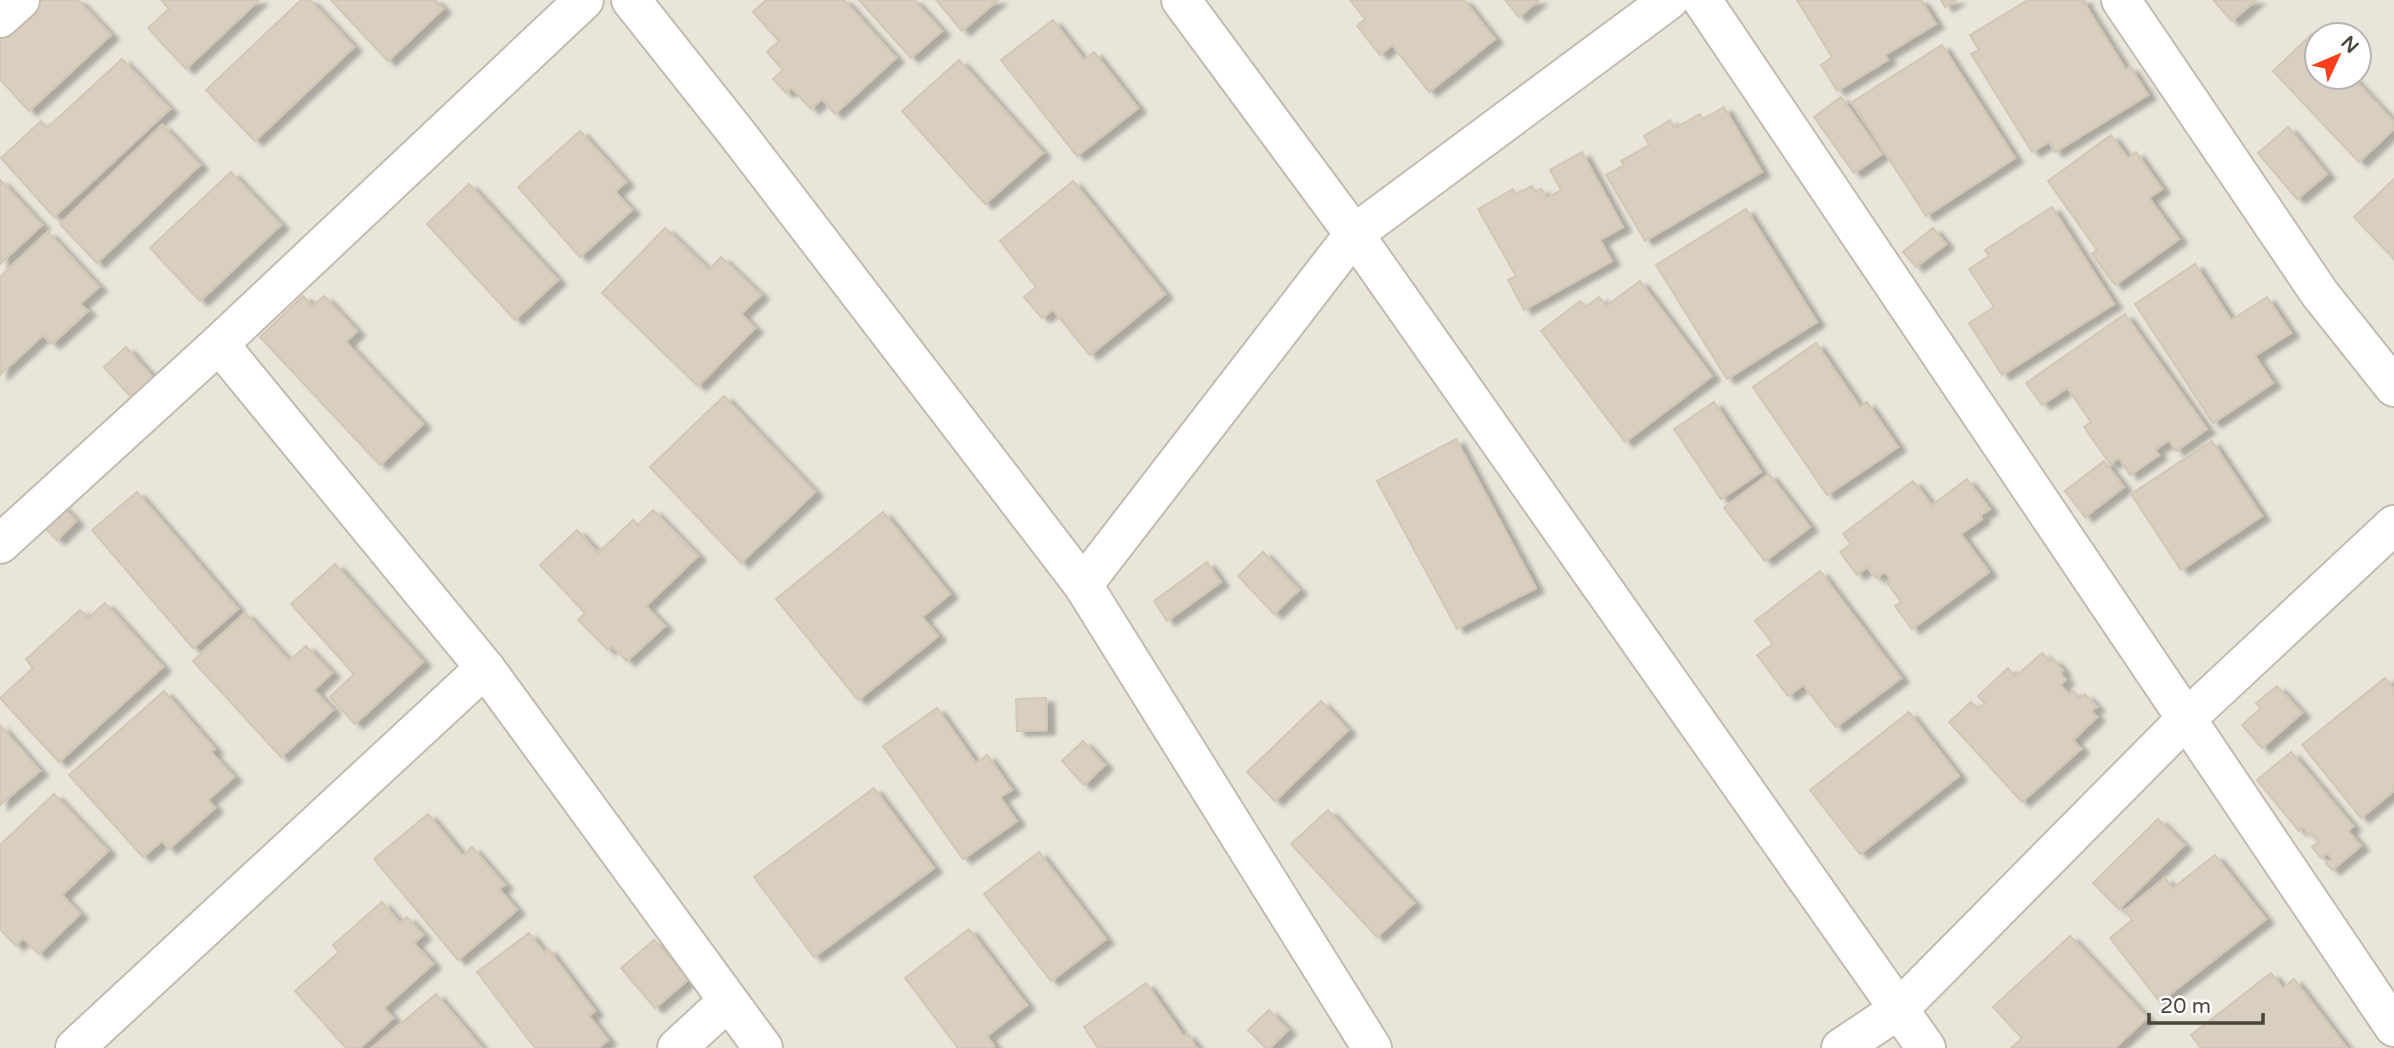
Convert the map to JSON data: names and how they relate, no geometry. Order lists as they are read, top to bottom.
{
  "scale_bar": "20 m",
  "north": "top right"
}
